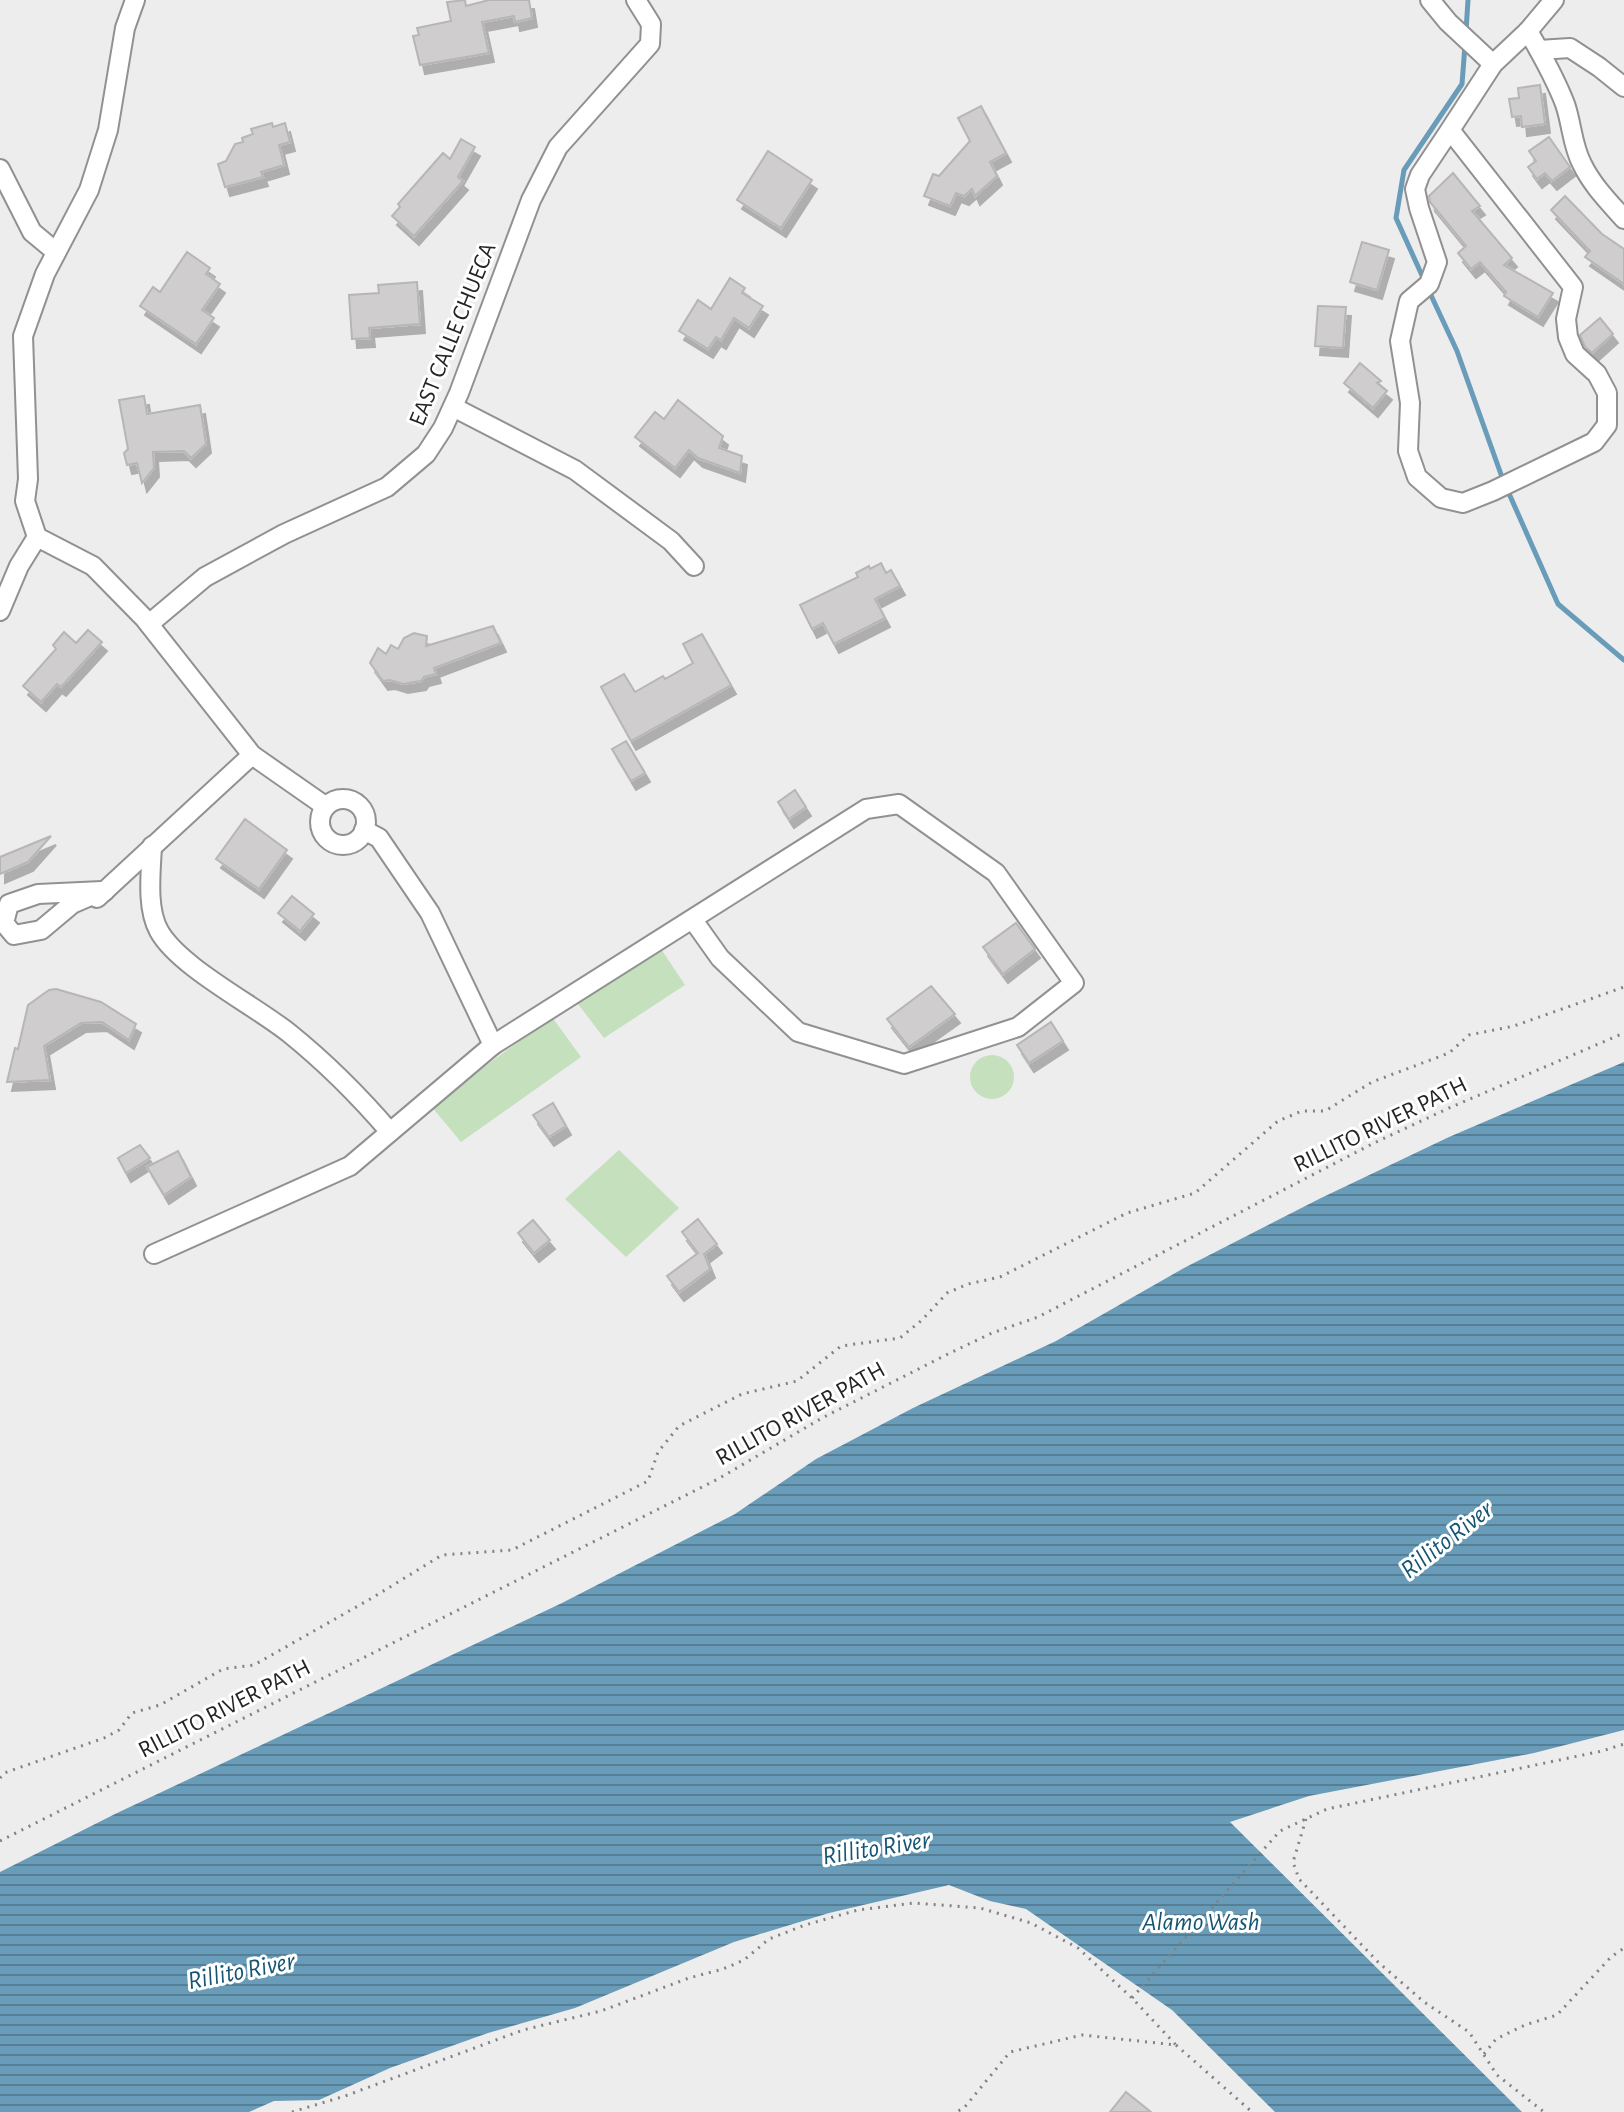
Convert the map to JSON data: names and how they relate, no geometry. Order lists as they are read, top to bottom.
{
  "streets": {
    "street": ["EAST CALLE CHUECA"],
    "path": ["RILLITO RIVER PATH"]
  },
  "water": ["Rillito River", "Alamo Wash"]
}
